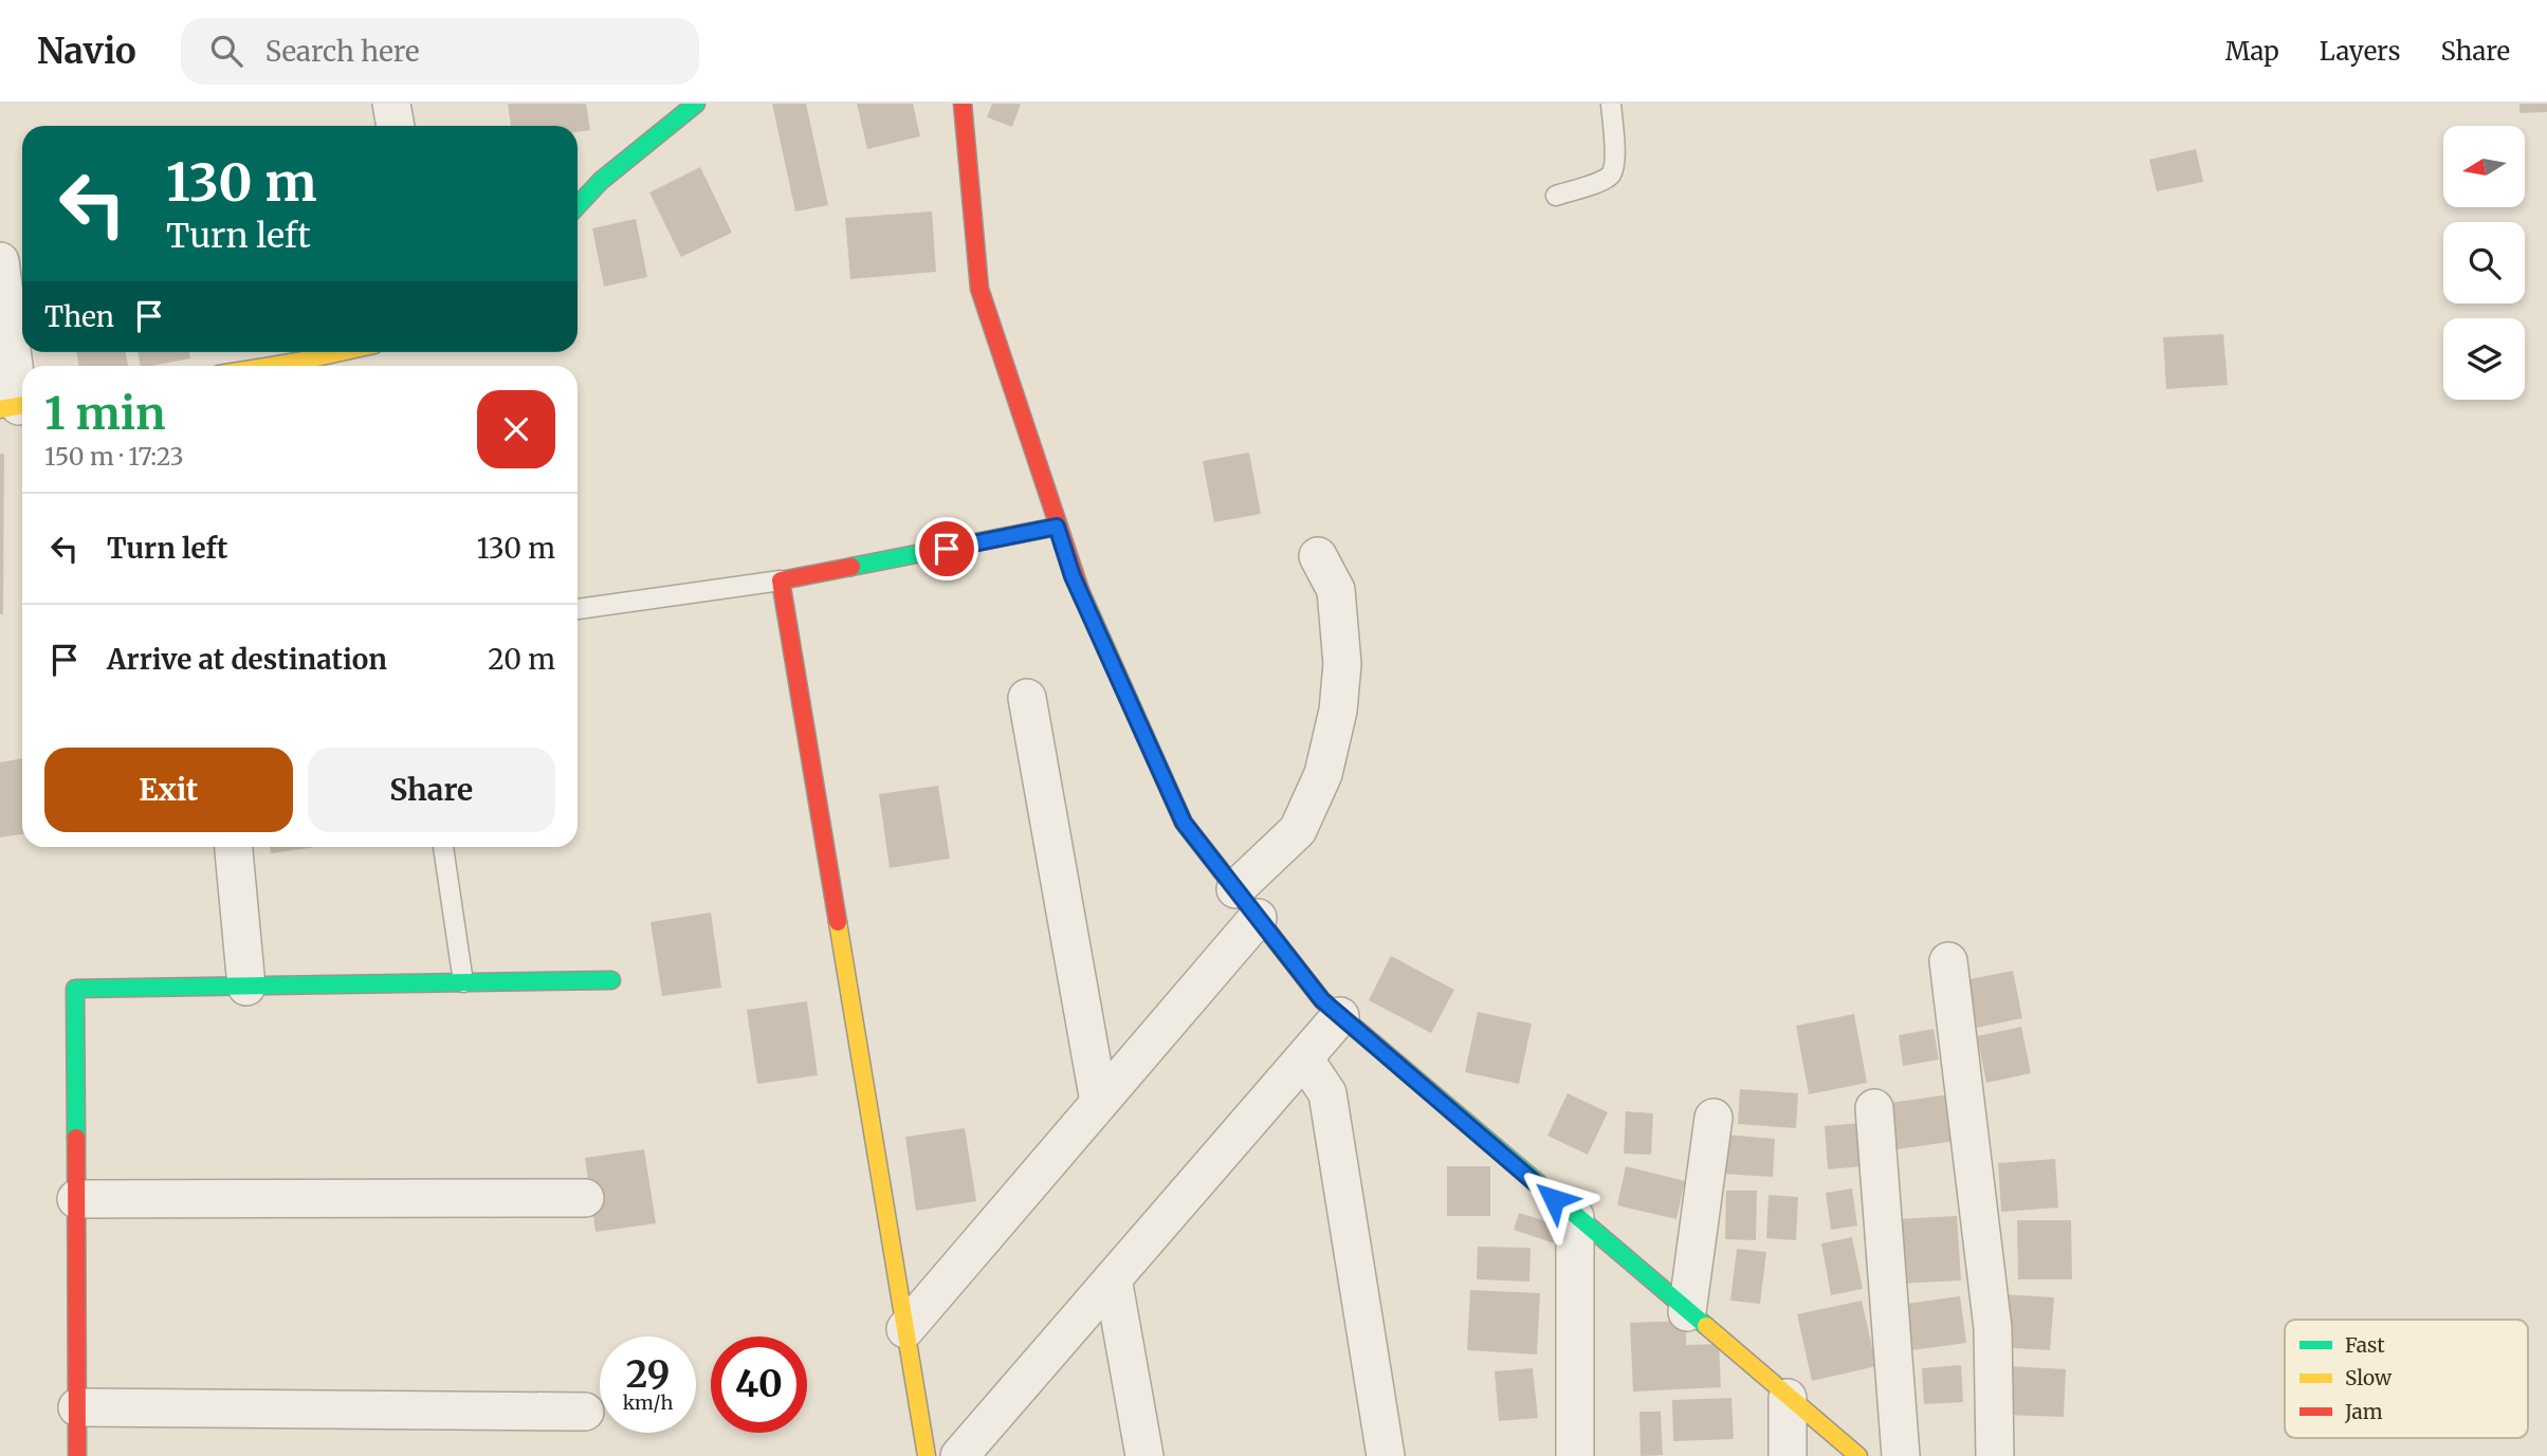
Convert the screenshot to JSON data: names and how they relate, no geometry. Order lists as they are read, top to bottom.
{
  "legend": ["Fast", "Slow", "Jam"],
  "north": "left",
  "page": {
    "header": "Navio",
    "search": "Search here",
    "nav": ["Map", "Layers", "Share"],
    "turn": ["130 m", "Turn left"],
    "then": "Then",
    "heading": ["1 min", "150 m · 17:23"],
    "list": [
      {
        "name": "Turn left",
        "value": "130 m"
      },
      {
        "name": "Arrive at destination",
        "value": "20 m"
      }
    ],
    "buttons": ["Exit", "Share"],
    "speed": "29 km/h",
    "limit": "40"
  }
}
